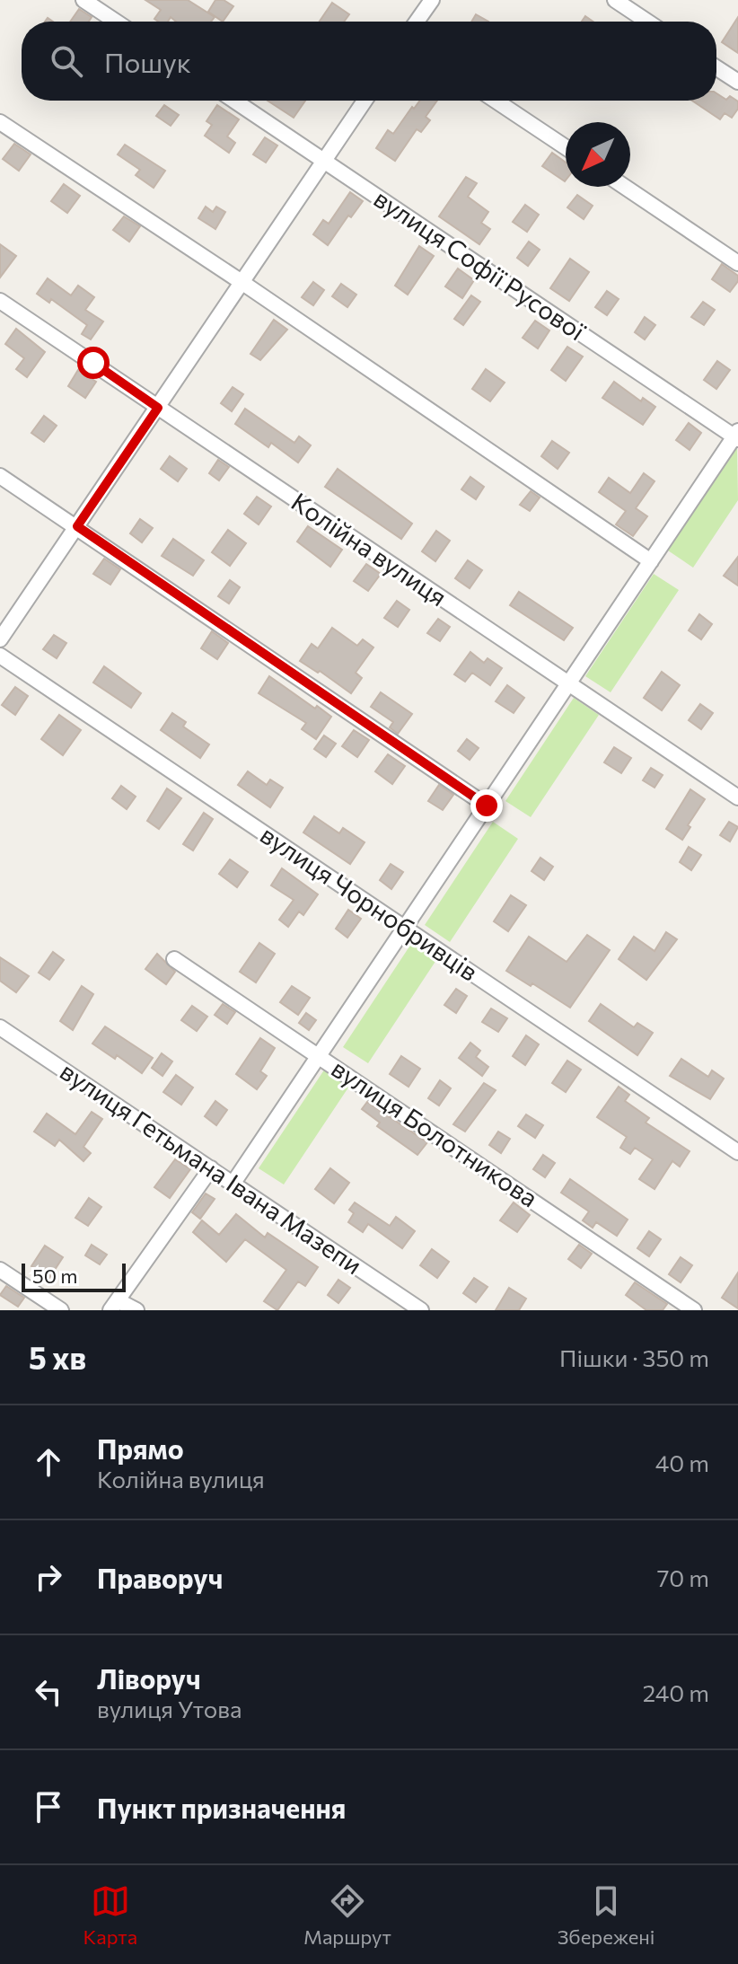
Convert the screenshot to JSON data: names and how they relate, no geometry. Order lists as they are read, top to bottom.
{
  "streets": {
    "street": [
      "вулиця Софії Русової",
      "Колійна вулиця",
      "вулиця Чорнобривців",
      "вулиця Болотникова",
      "вулиця Гетьмана Івана Мазепи"
    ]
  },
  "scale_bar": "50 m",
  "north": "bottom left",
  "page": {
    "search": "Пошук",
    "scale": "50 m",
    "heading": ["5 хв", "Пішки · 350 m"],
    "list": [
      ["Прямо", "Колійна вулиця", "40 m"],
      ["Праворуч", "70 m"],
      ["Ліворуч", "вулиця Утова", "240 m"],
      "Пункт призначення"
    ],
    "nav": ["Карта", "Маршрут", "Збережені"]
  }
}
